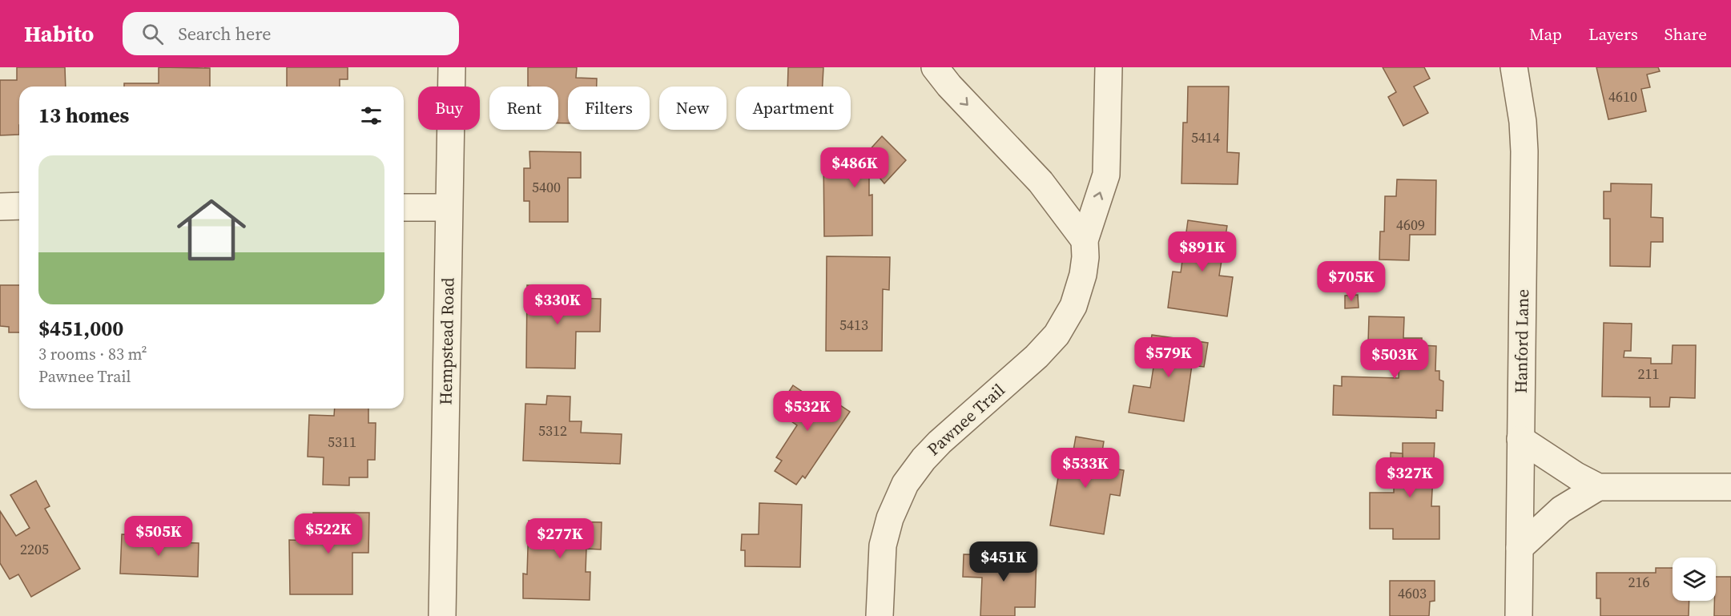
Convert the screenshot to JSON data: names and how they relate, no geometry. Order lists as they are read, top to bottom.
{
  "streets": {
    "street": ["Hempstead Road", "Hanford Lane", "Pawnee Trail"]
  },
  "house_numbers": [
    "4610",
    "5414",
    "5400",
    "4609",
    "5413",
    "211",
    "5312",
    "5311",
    "2205",
    "216",
    "4603"
  ],
  "page": {
    "header": "Habito",
    "search": "Search here",
    "nav": ["Map", "Layers", "Share"],
    "chip": [
      "Buy",
      "Rent",
      "Filters",
      "New",
      "Apartment"
    ],
    "heading": "13 homes",
    "list": [
      {
        "name": "$451,000",
        "note": "3 rooms · 83 m² · Pawnee Trail"
      }
    ],
    "price": [
      "$486K",
      "$891K",
      "$705K",
      "$330K",
      "$579K",
      "$503K",
      "$532K",
      "$533K",
      "$327K",
      "$522K",
      "$505K",
      "$277K",
      "$451K"
    ]
  }
}
